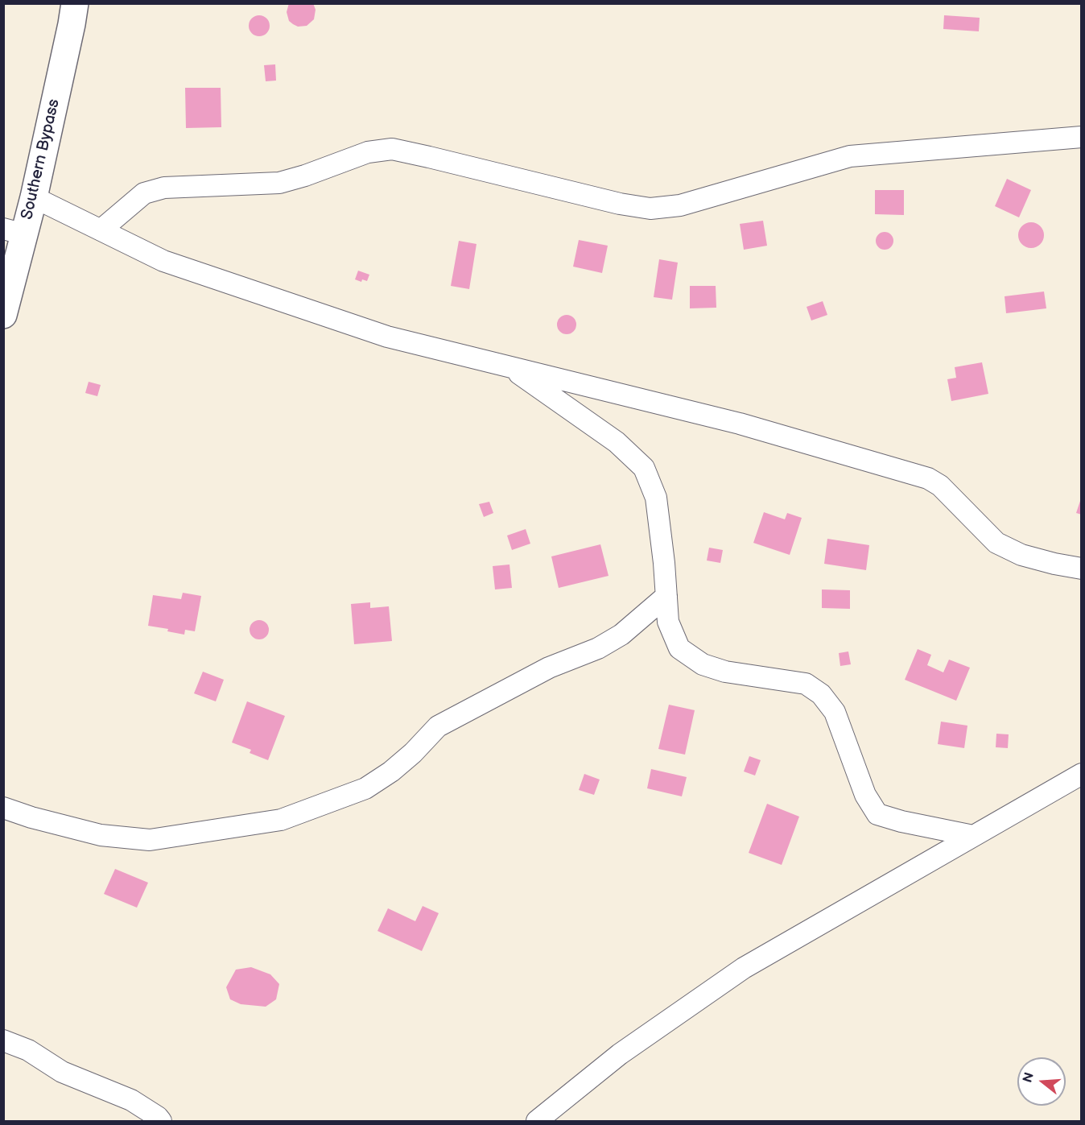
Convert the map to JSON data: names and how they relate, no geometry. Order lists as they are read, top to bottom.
{
  "streets": {
    "street": ["Southern Bypass"]
  },
  "north": "left"
}
